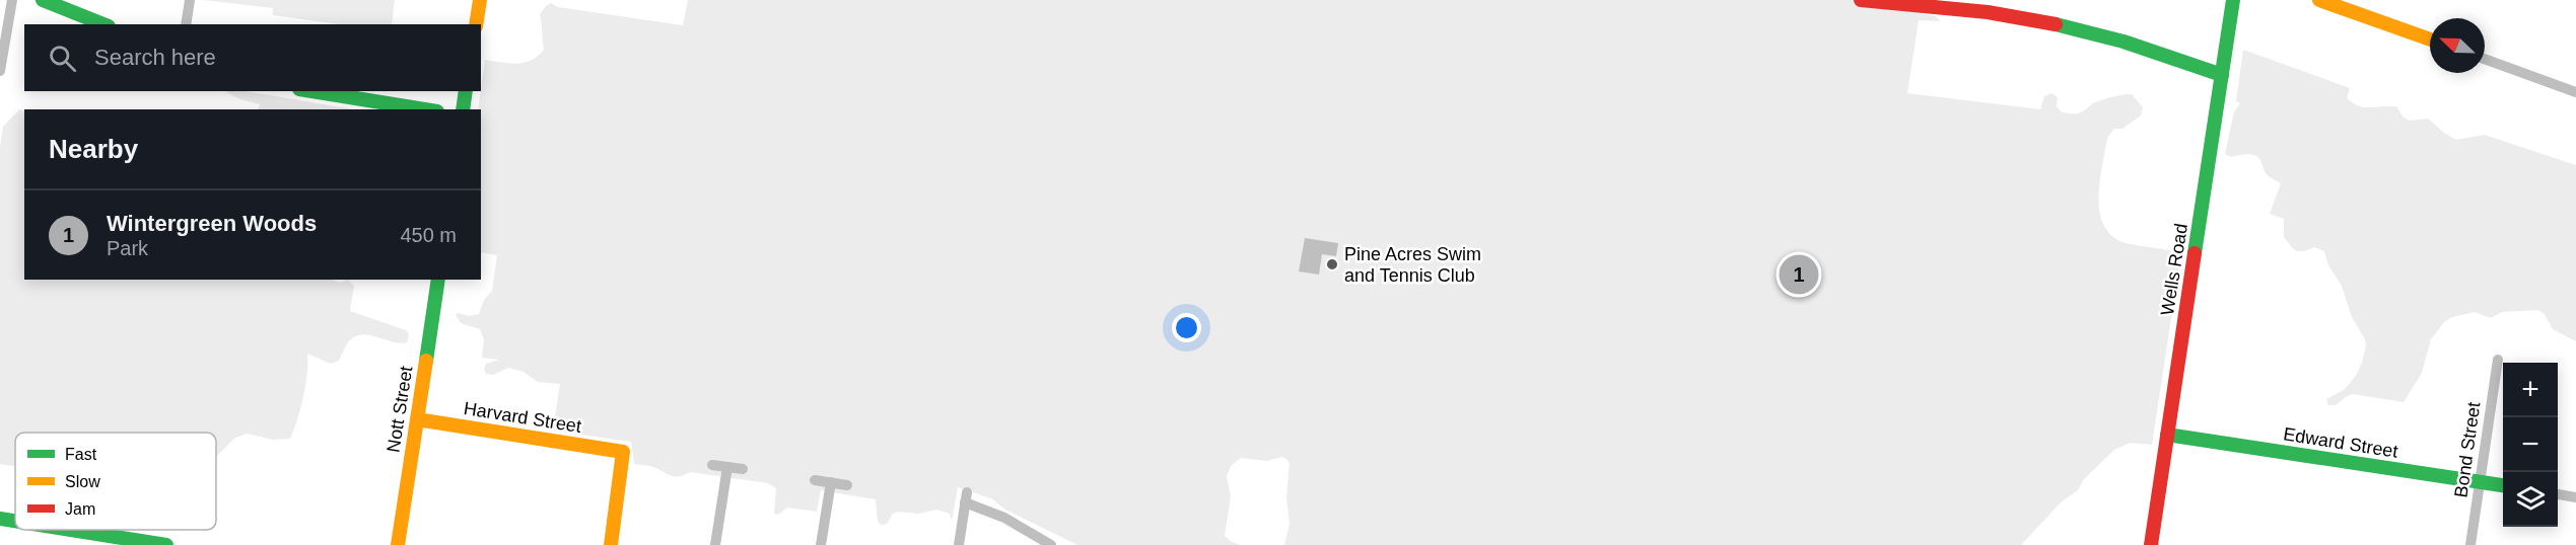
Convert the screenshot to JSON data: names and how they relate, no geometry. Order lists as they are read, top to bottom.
{
  "streets": {
    "street": [
      "Wells Road",
      "Nott Street",
      "Harvard Street",
      "Edward Street",
      "Bond Street"
    ]
  },
  "crossings": [
    ["Wells Road", "Edward Street"],
    ["Nott Street", "Harvard Street"],
    ["Edward Street", "Bond Street"]
  ],
  "places": ["Pine Acres Swim and Tennis Club"],
  "legend": ["Fast", "Slow", "Jam"],
  "north": "top left",
  "page": {
    "search": "Search here",
    "heading": "Nearby",
    "list": [
      {
        "mark": "1",
        "name": "Wintergreen Woods",
        "note": "Park",
        "value": "450 m"
      }
    ],
    "pins": "1",
    "map_buttons": ["+", "−"]
  }
}
